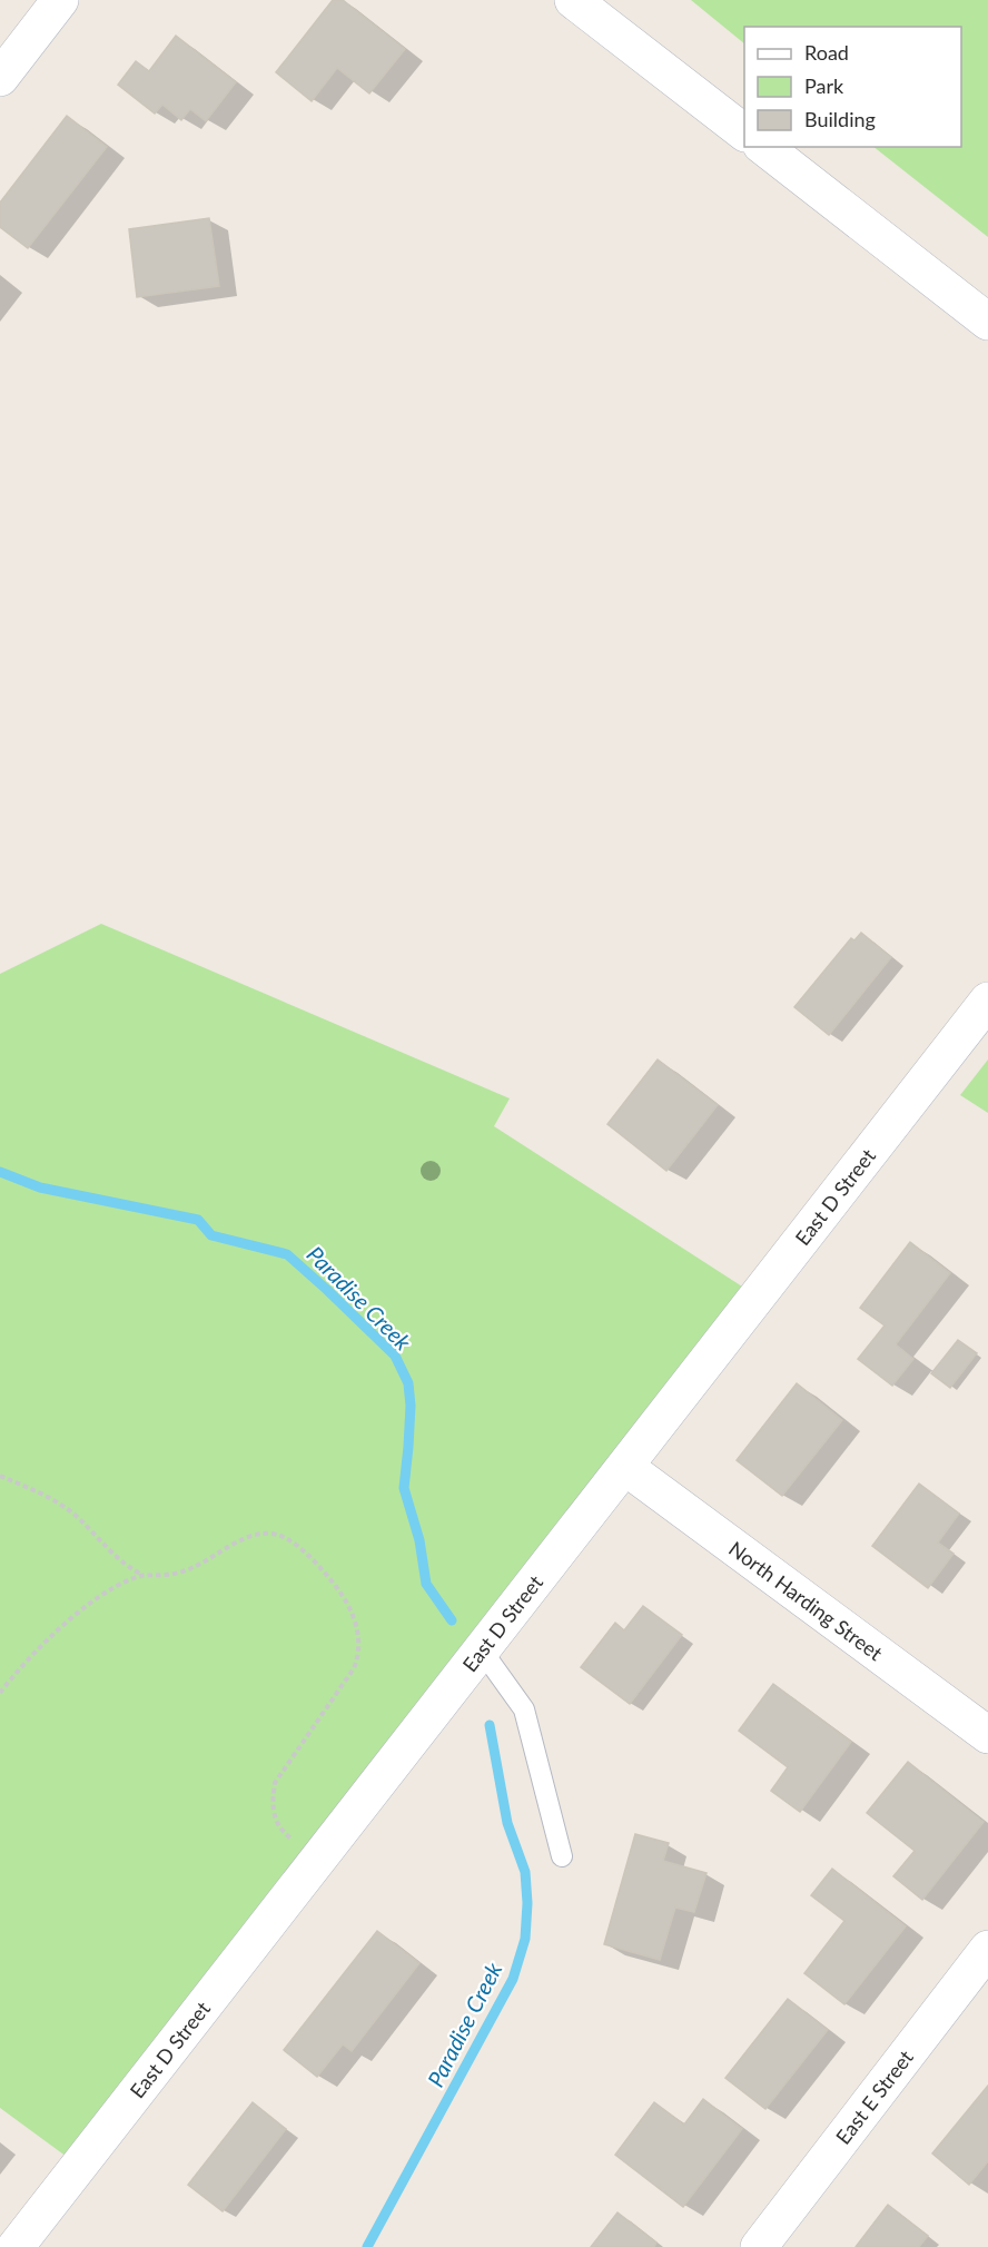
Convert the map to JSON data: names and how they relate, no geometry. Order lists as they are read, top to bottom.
{
  "streets": {
    "street": ["East D Street", "North Harding Street", "East E Street"]
  },
  "crossings": [
    ["East D Street", "North Harding Street"]
  ],
  "water": ["Paradise Creek"],
  "legend": ["Road", "Park", "Building"]
}
